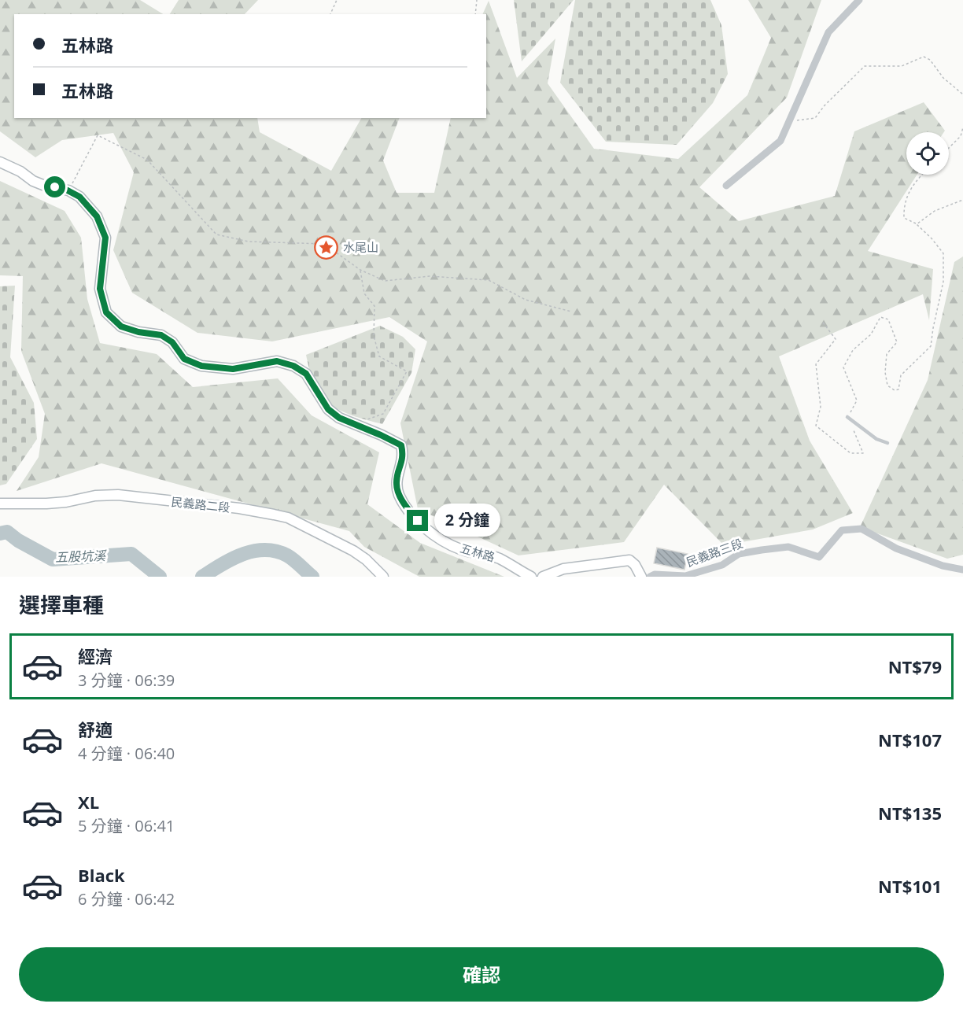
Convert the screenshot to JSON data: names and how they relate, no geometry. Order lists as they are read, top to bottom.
{
  "streets": {
    "main road": ["民義路二段", "五林路"],
    "street": ["民義路三段"]
  },
  "water": ["五股坑溪"],
  "places": {
    "place": ["水尾山"]
  },
  "page": {
    "banner": ["五林路", "五林路"],
    "bubble": "2 分鐘",
    "heading": "選擇車種",
    "list": [
      {
        "name": "經濟",
        "note": "3 分鐘 · 06:39",
        "value": "NT$79"
      },
      {
        "name": "舒適",
        "note": "4 分鐘 · 06:40",
        "value": "NT$107"
      },
      {
        "name": "XL",
        "note": "5 分鐘 · 06:41",
        "value": "NT$135"
      },
      {
        "name": "Black",
        "note": "6 分鐘 · 06:42",
        "value": "NT$101"
      }
    ],
    "buttons": "確認"
  }
}
